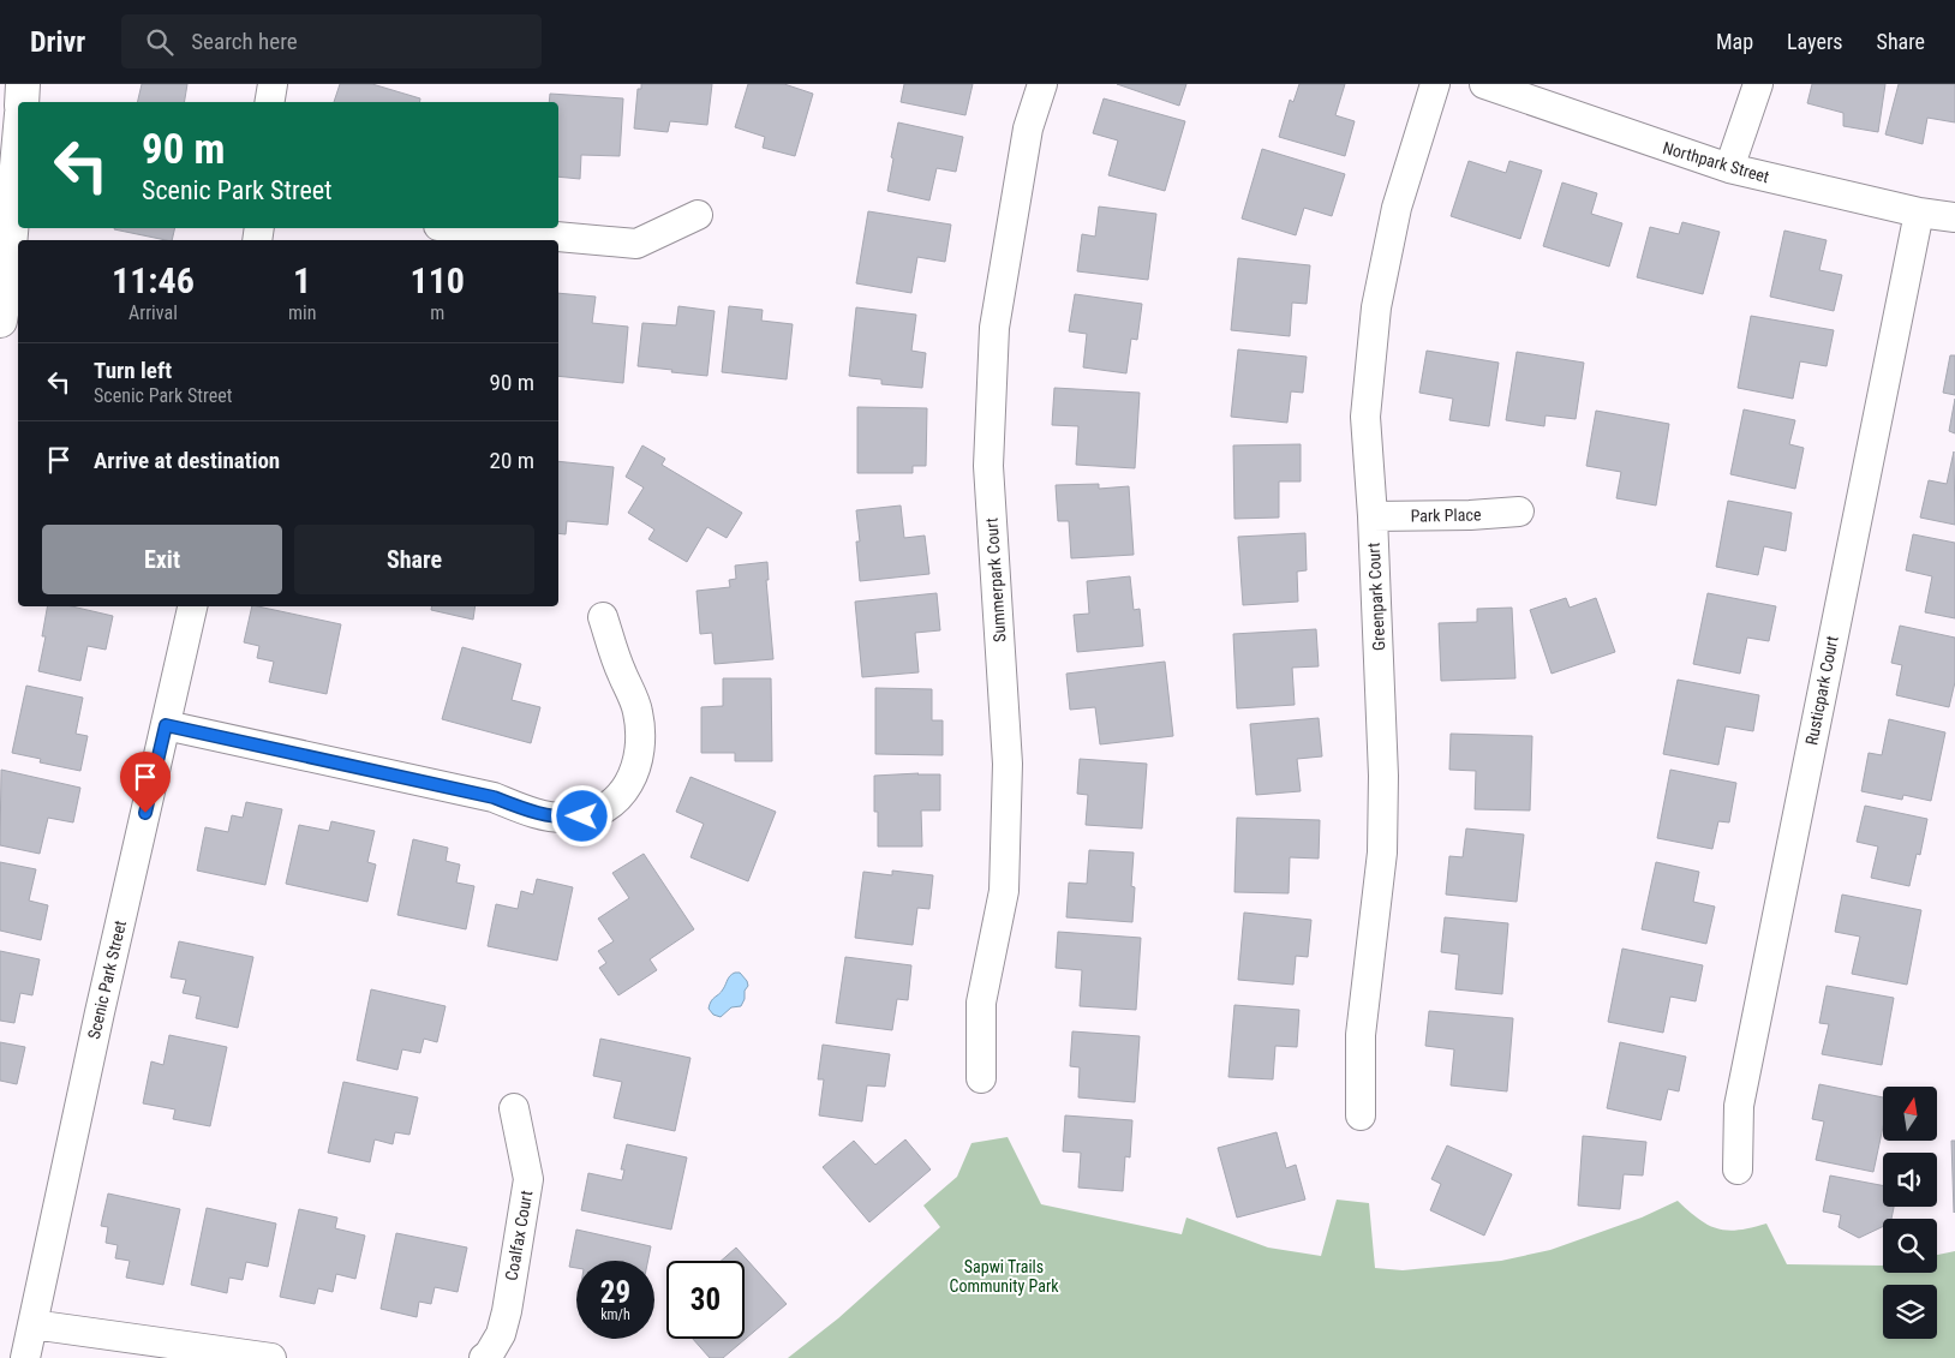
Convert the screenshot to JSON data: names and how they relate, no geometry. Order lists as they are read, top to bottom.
{
  "streets": {
    "street": [
      "Northpark Street",
      "Park Place",
      "Summerpark Court",
      "Greenpark Court",
      "Rusticpark Court",
      "Scenic Park Street",
      "Coalfax Court"
    ]
  },
  "crossings": [
    ["Northpark Street", "Rusticpark Court"],
    ["Park Place", "Greenpark Court"]
  ],
  "parks": ["Sapwi Trails Community Park"],
  "north": "top",
  "page": {
    "header": "Drivr",
    "search": "Search here",
    "nav": ["Map", "Layers", "Share"],
    "turn": ["90 m", "Scenic Park Street"],
    "eta": [
      "11:46",
      "Arrival",
      "1",
      "min",
      "110",
      "m"
    ],
    "list": [
      {
        "name": "Turn left",
        "note": "Scenic Park Street",
        "value": "90 m"
      },
      {
        "name": "Arrive at destination",
        "value": "20 m"
      }
    ],
    "buttons": ["Exit", "Share"],
    "speed": "29 km/h",
    "limit": "30"
  }
}
